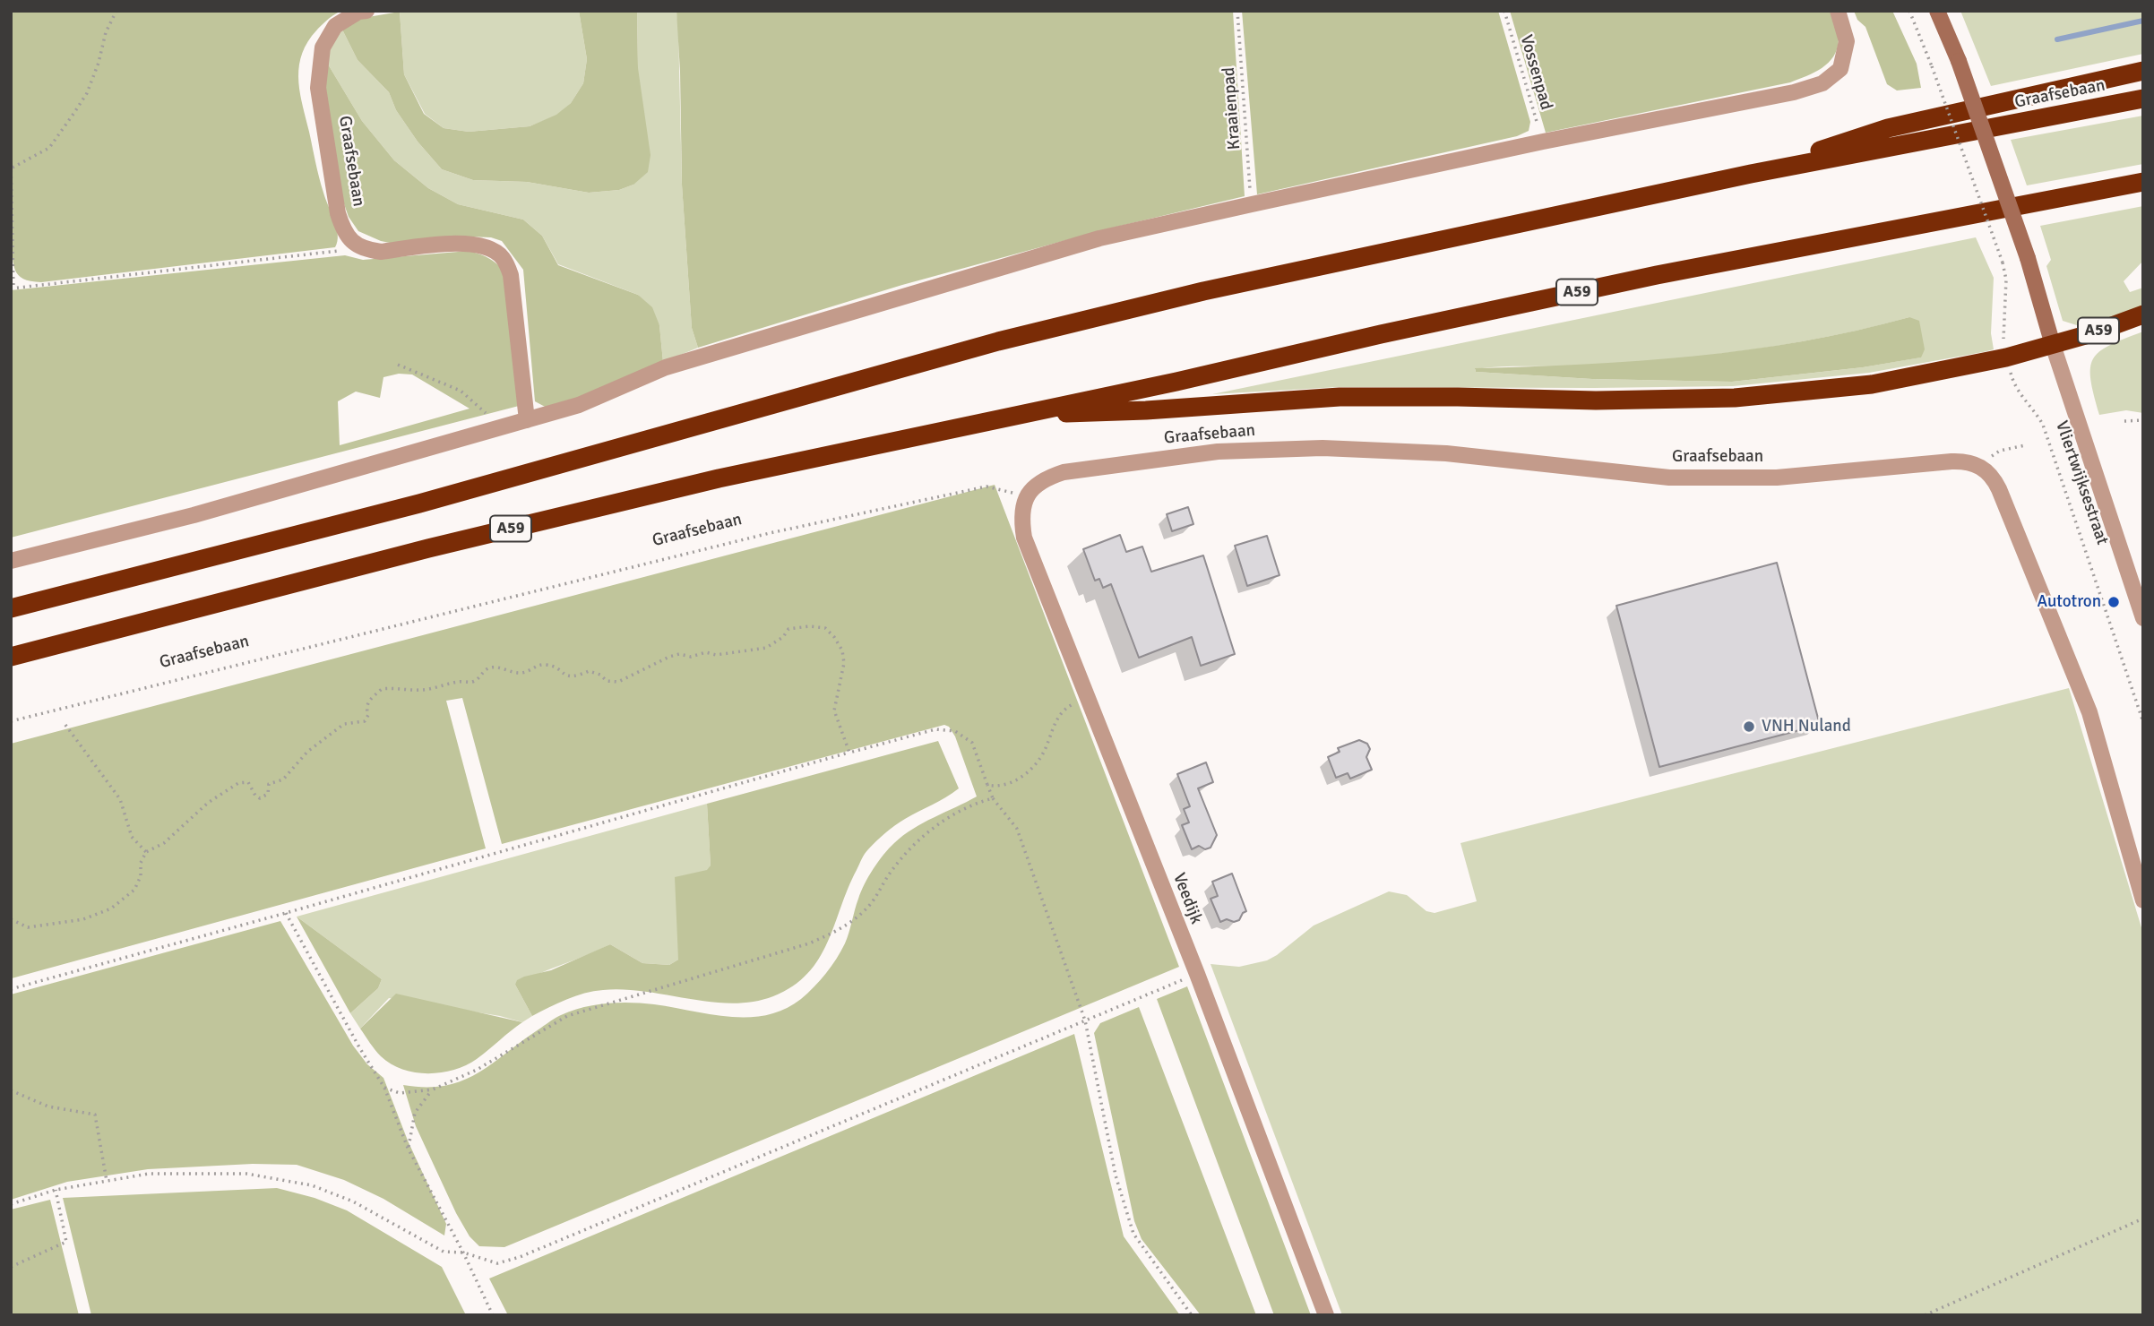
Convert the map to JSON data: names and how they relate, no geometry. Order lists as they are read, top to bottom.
{
  "streets": {
    "highway": ["Graafsebaan", "A59"],
    "street": ["Vliertwijksestraat", "Veedijk"],
    "path": ["Vossenpad", "Kraaienpad"]
  },
  "crossings": [
    ["Graafsebaan", "Veedijk"],
    ["A59", "Vliertwijksestraat"]
  ],
  "places": ["Autotron", "VNH Nuland"]
}
